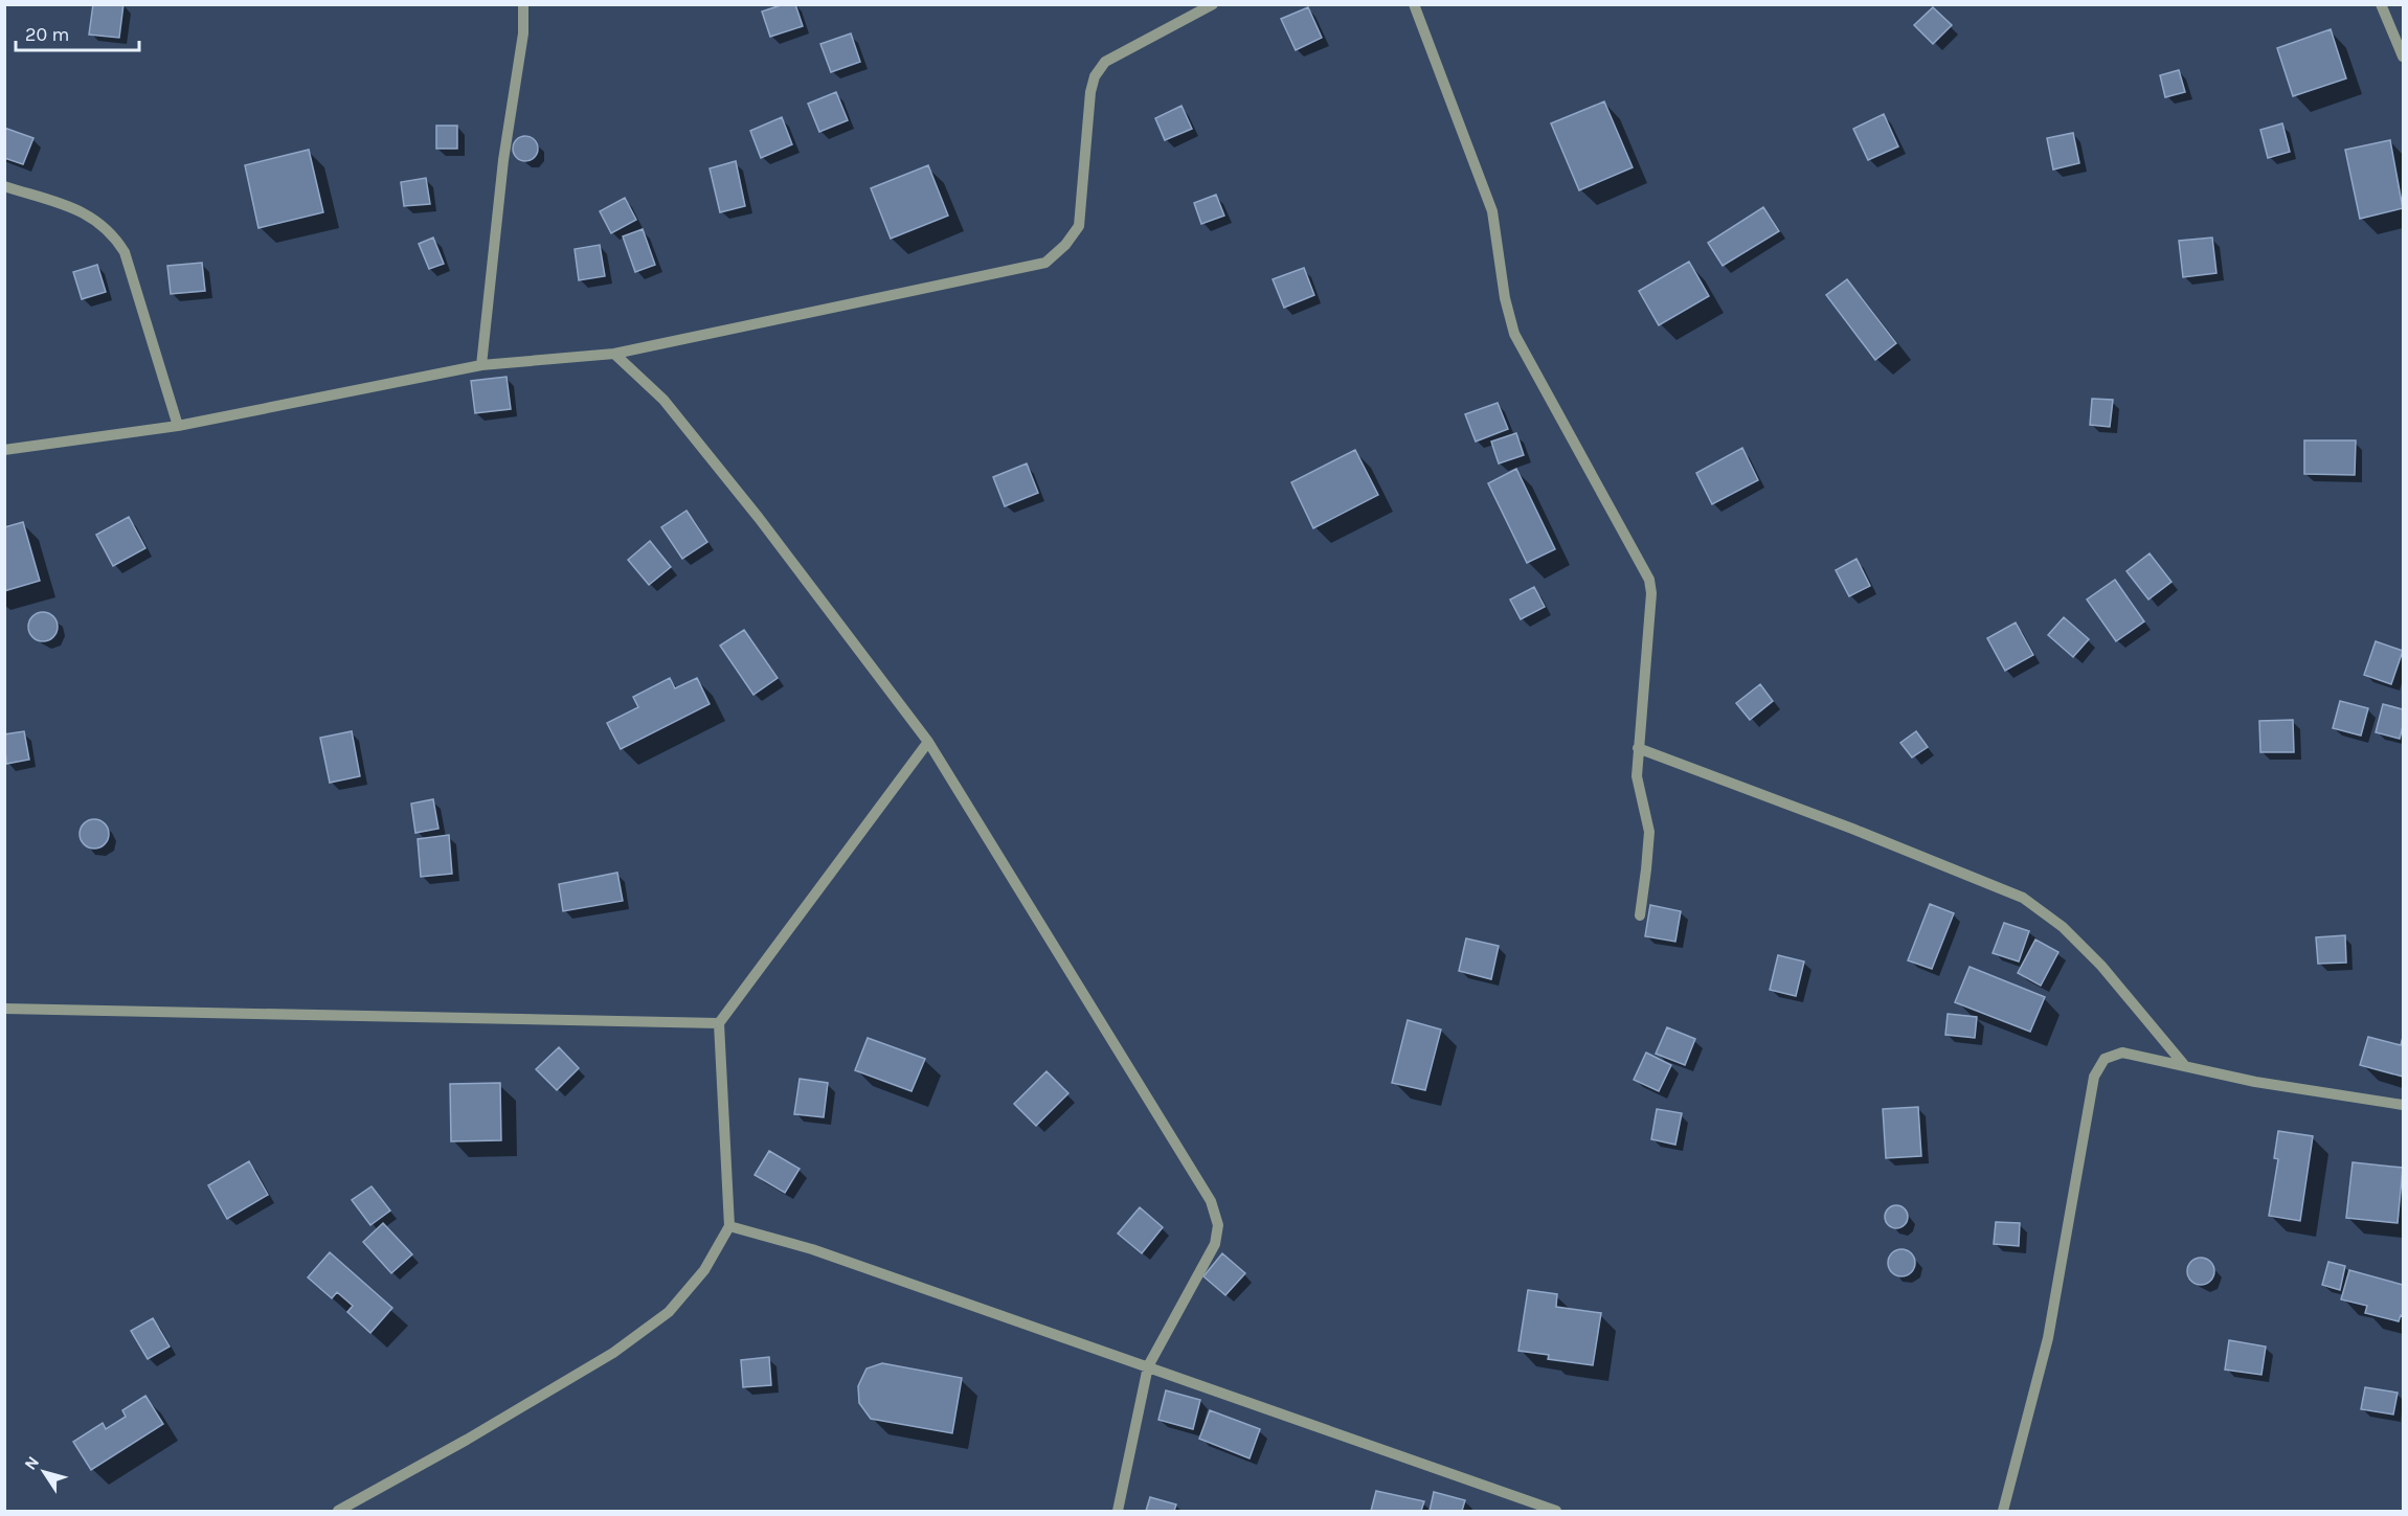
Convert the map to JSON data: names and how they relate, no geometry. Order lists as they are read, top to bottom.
{
  "scale_bar": "20 m",
  "north": "top left"
}
